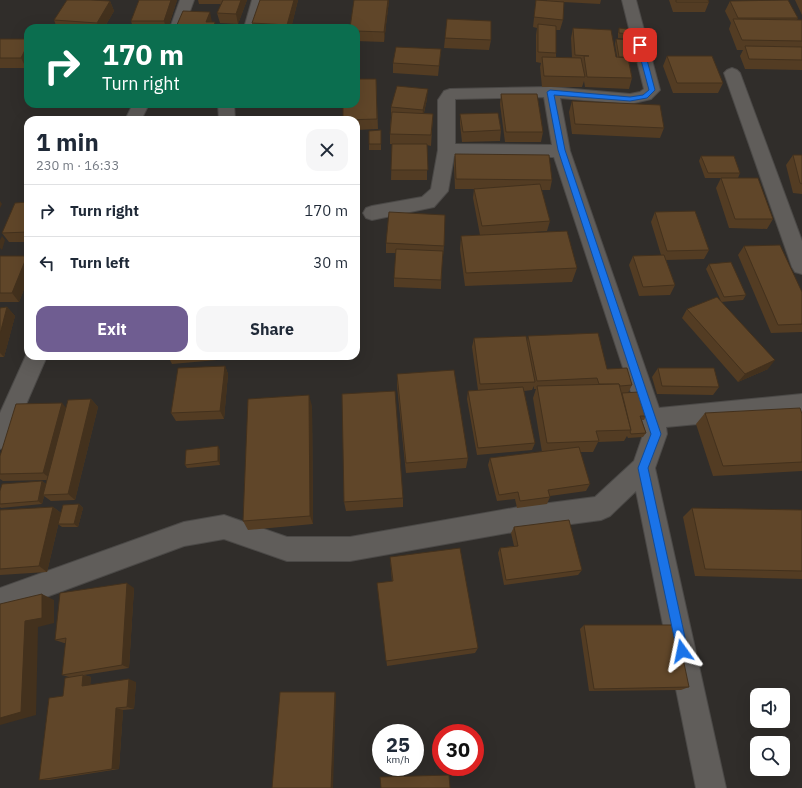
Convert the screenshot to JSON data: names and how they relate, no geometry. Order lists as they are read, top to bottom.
{
  "page": {
    "turn": ["170 m", "Turn right"],
    "heading": ["1 min", "230 m · 16:33"],
    "list": [
      {
        "name": "Turn right",
        "value": "170 m"
      },
      {
        "name": "Turn left",
        "value": "30 m"
      }
    ],
    "buttons": ["Exit", "Share"],
    "speed": "25 km/h",
    "limit": "30"
  }
}
